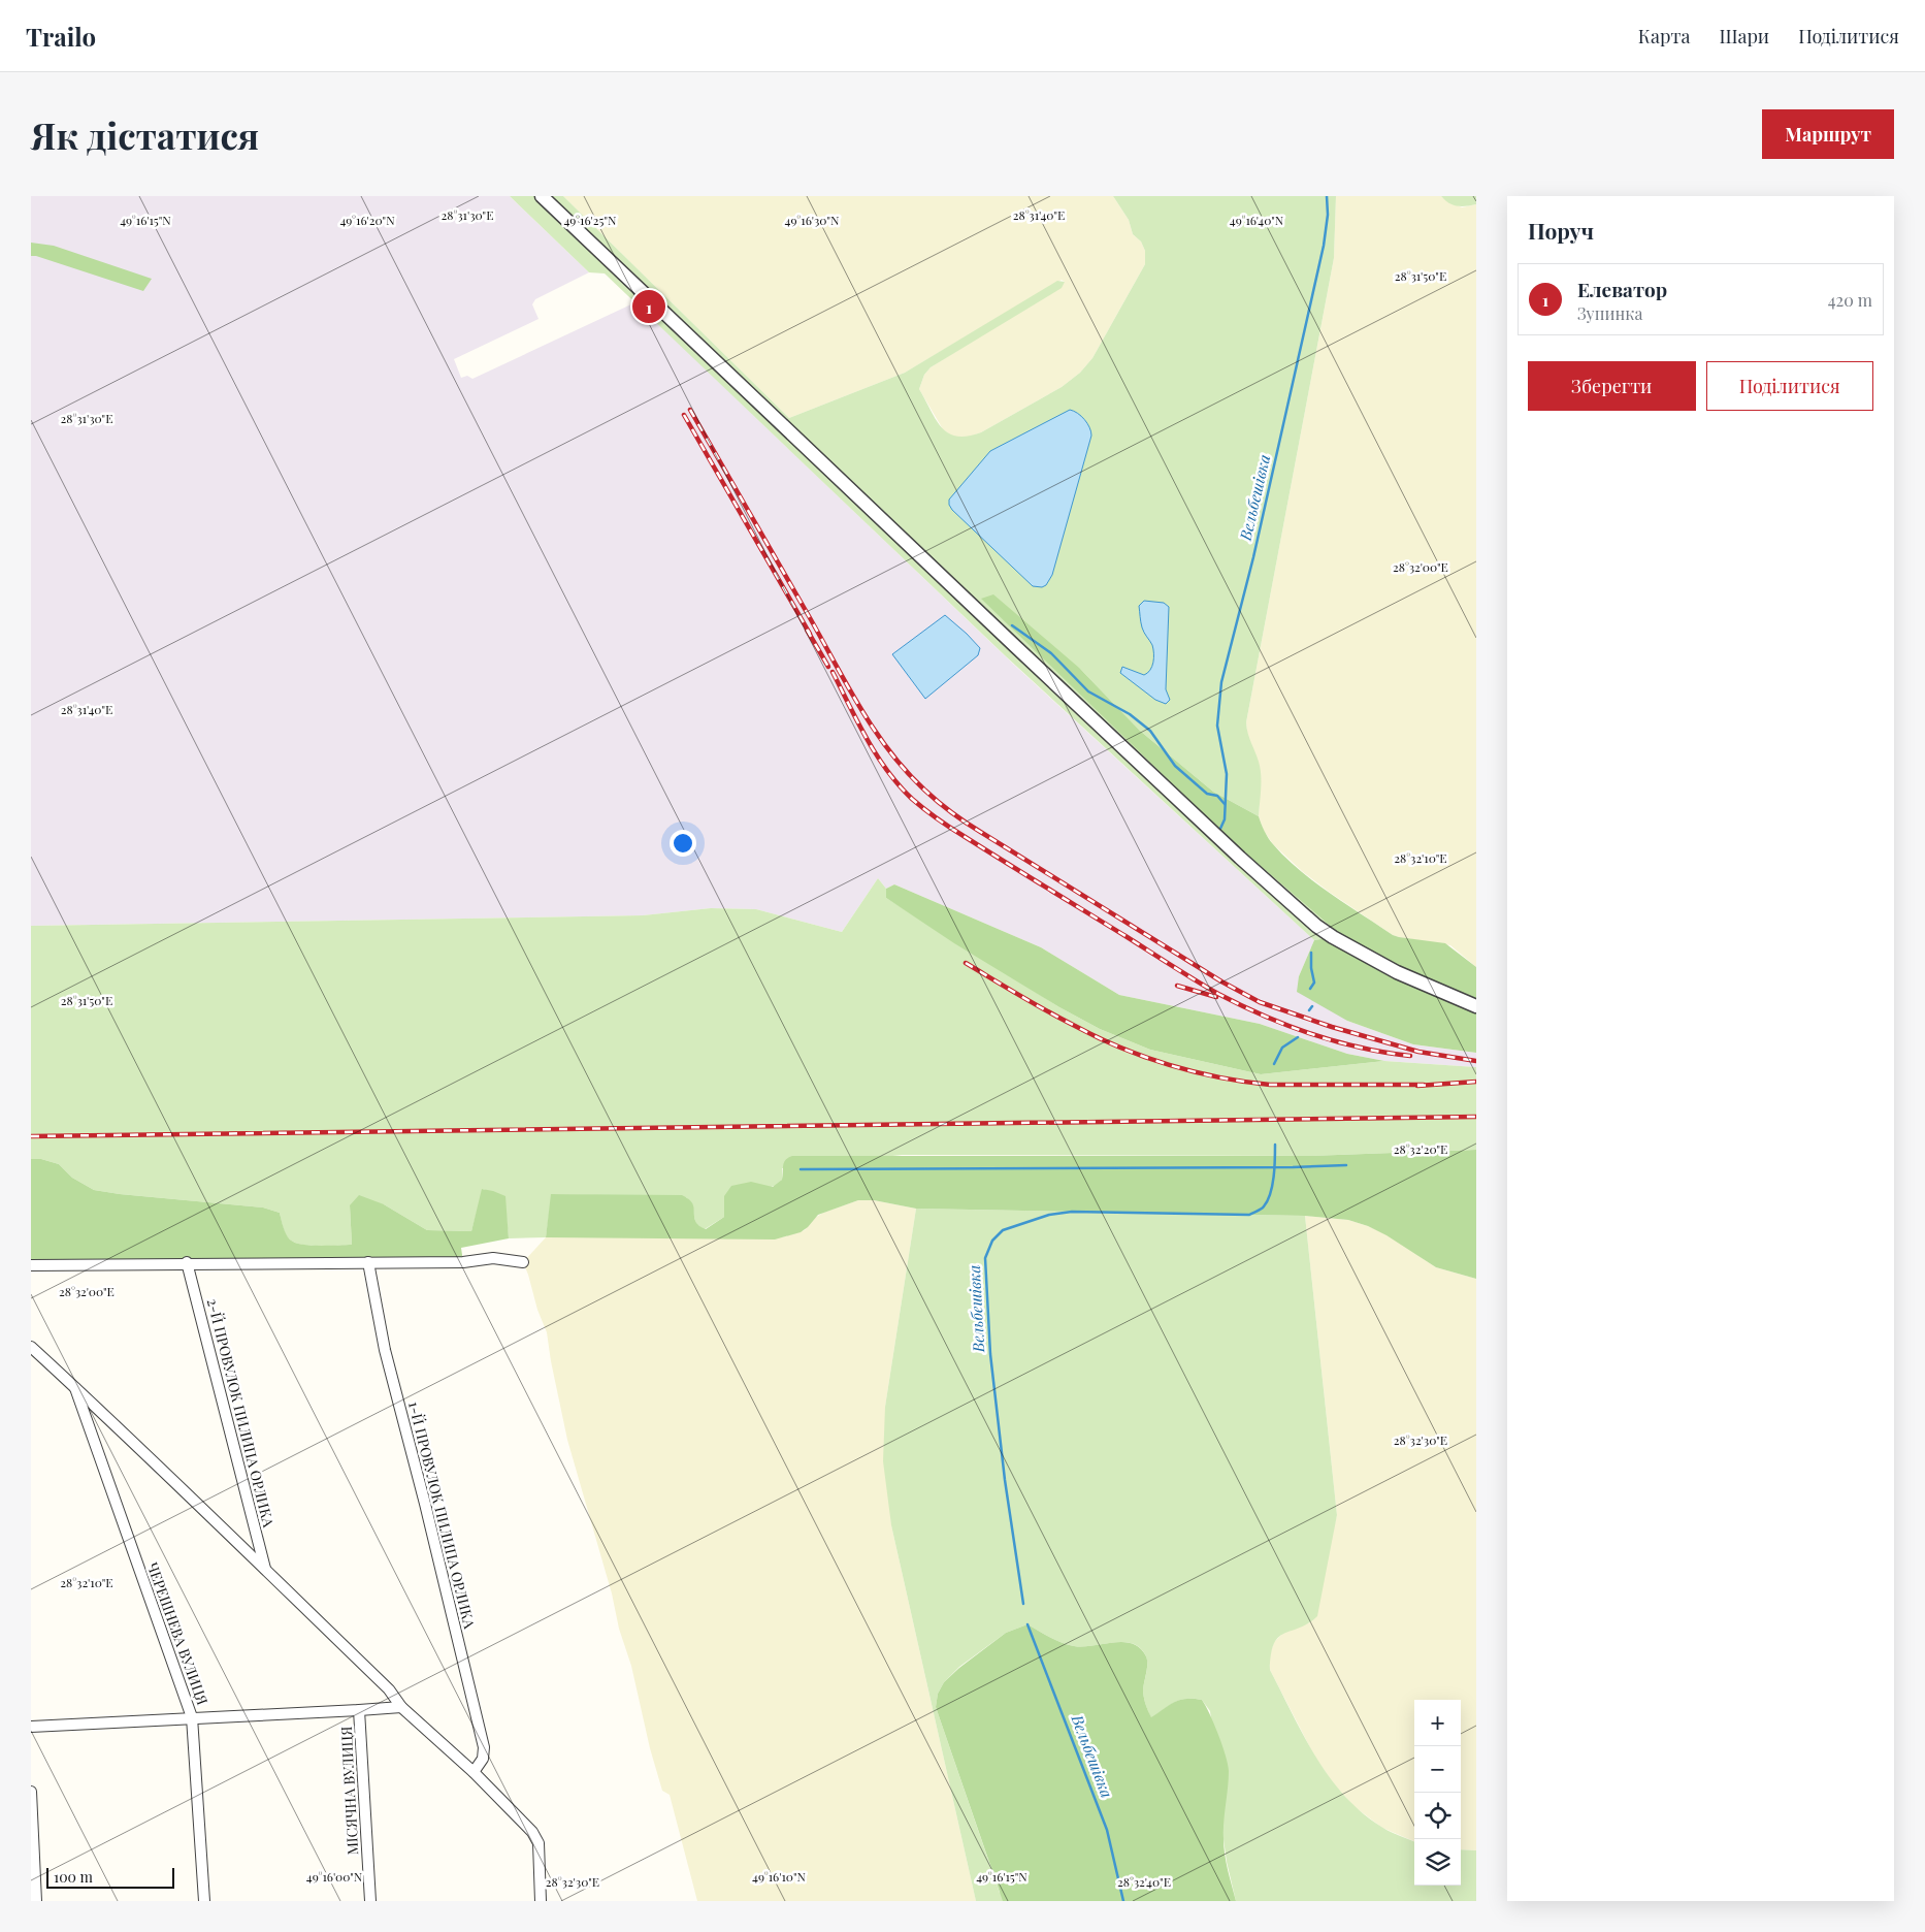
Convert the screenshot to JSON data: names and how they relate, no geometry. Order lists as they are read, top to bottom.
{
  "streets": {
    "street": [
      "2-Й ПРОВУЛОК ПИЛИПА ОРЛИКА",
      "1-Й ПРОВУЛОК ПИЛИПА ОРЛИКА",
      "ЧЕРЕШНЕВА ВУЛИЦЯ",
      "МІСЯЧНА ВУЛИЦЯ"
    ]
  },
  "water": ["Вельбешівка"],
  "scale_bar": "100 m",
  "page": {
    "header": "Trailo",
    "nav": ["Карта", "Шари", "Поділитися"],
    "buttons": [
      "Маршрут",
      ["Зберегти", "Поділитися"]
    ],
    "title": "Як дістатися",
    "heading": "Поруч",
    "list": [
      {
        "mark": "1",
        "name": "Елеватор",
        "note": "Зупинка",
        "value": "420 m"
      }
    ],
    "pins": "1",
    "map_buttons": ["+", "−"],
    "scale": "100 m"
  },
  "coordinates": [
    "28°31'30\"E",
    "28°31'40\"E",
    "49°16'15\"N",
    "49°16'20\"N",
    "49°16'25\"N",
    "49°16'30\"N",
    "49°16'40\"N",
    "28°31'50\"E",
    "28°32'00\"E",
    "28°32'10\"E",
    "28°32'20\"E",
    "28°32'30\"E",
    "49°16'00\"N",
    "49°16'10\"N",
    "28°32'40\"E"
  ]
}
